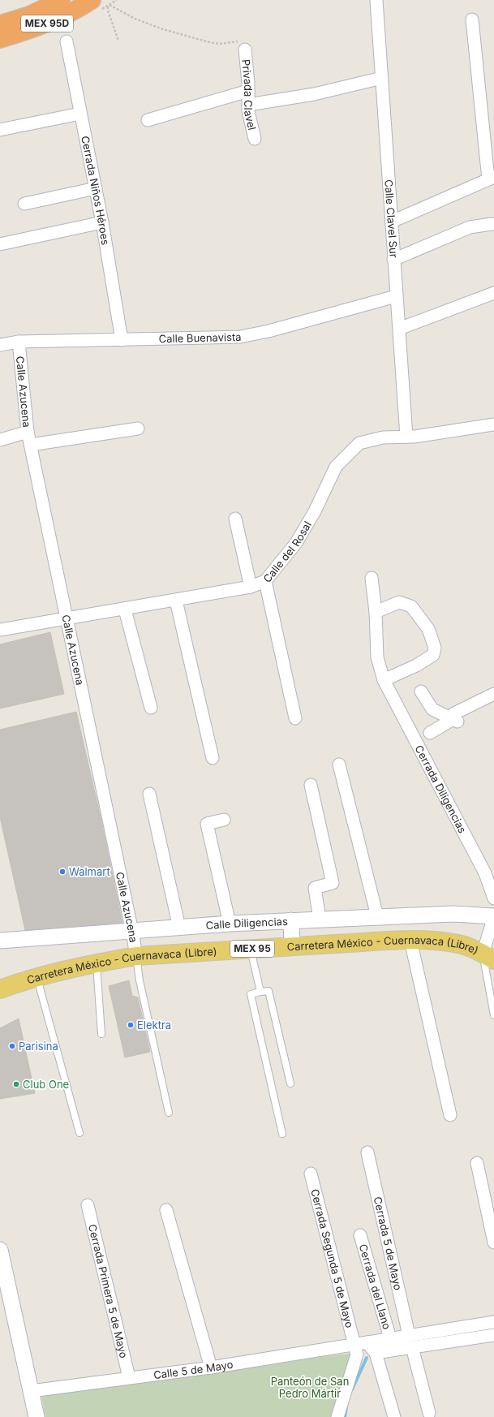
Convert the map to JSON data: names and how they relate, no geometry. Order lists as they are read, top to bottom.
{
  "streets": {
    "highway": ["MEX 95D"],
    "main road": ["MEX 95", "Carretera México - Cuernavaca (Libre)"],
    "street": [
      "Privada Clavel",
      "Cerrada Niños Héroes",
      "Calle Clavel Sur",
      "Calle Buenavista",
      "Calle Azucena",
      "Calle del Rosal",
      "Cerrada Diligencias",
      "Calle Diligencias",
      "Cerrada 5 de Mayo",
      "Cerrada Segunda 5 de Mayo",
      "Cerrada del Llano",
      "Cerrada Primera 5 de Mayo",
      "Calle 5 de Mayo"
    ]
  },
  "crossings": [
    ["Cerrada Niños Héroes", "Calle Buenavista"],
    ["Calle Clavel Sur", "Calle Buenavista"],
    ["Calle Clavel Sur", "Calle del Rosal"],
    ["Calle Buenavista", "Calle Azucena"],
    ["Calle Azucena", "Calle del Rosal"],
    ["Calle Azucena", "Calle Diligencias"],
    ["Calle Azucena", "Carretera México - Cuernavaca (Libre)"],
    ["Cerrada 5 de Mayo", "Calle 5 de Mayo"],
    ["Cerrada Segunda 5 de Mayo", "Calle 5 de Mayo"],
    ["Cerrada del Llano", "Calle 5 de Mayo"],
    ["Cerrada Primera 5 de Mayo", "Calle 5 de Mayo"]
  ],
  "parks": ["Panteón de San Pedro Mártir"],
  "places": [
    "Walmart",
    "Elektra",
    "Parisina",
    "Club One"
  ]
}
